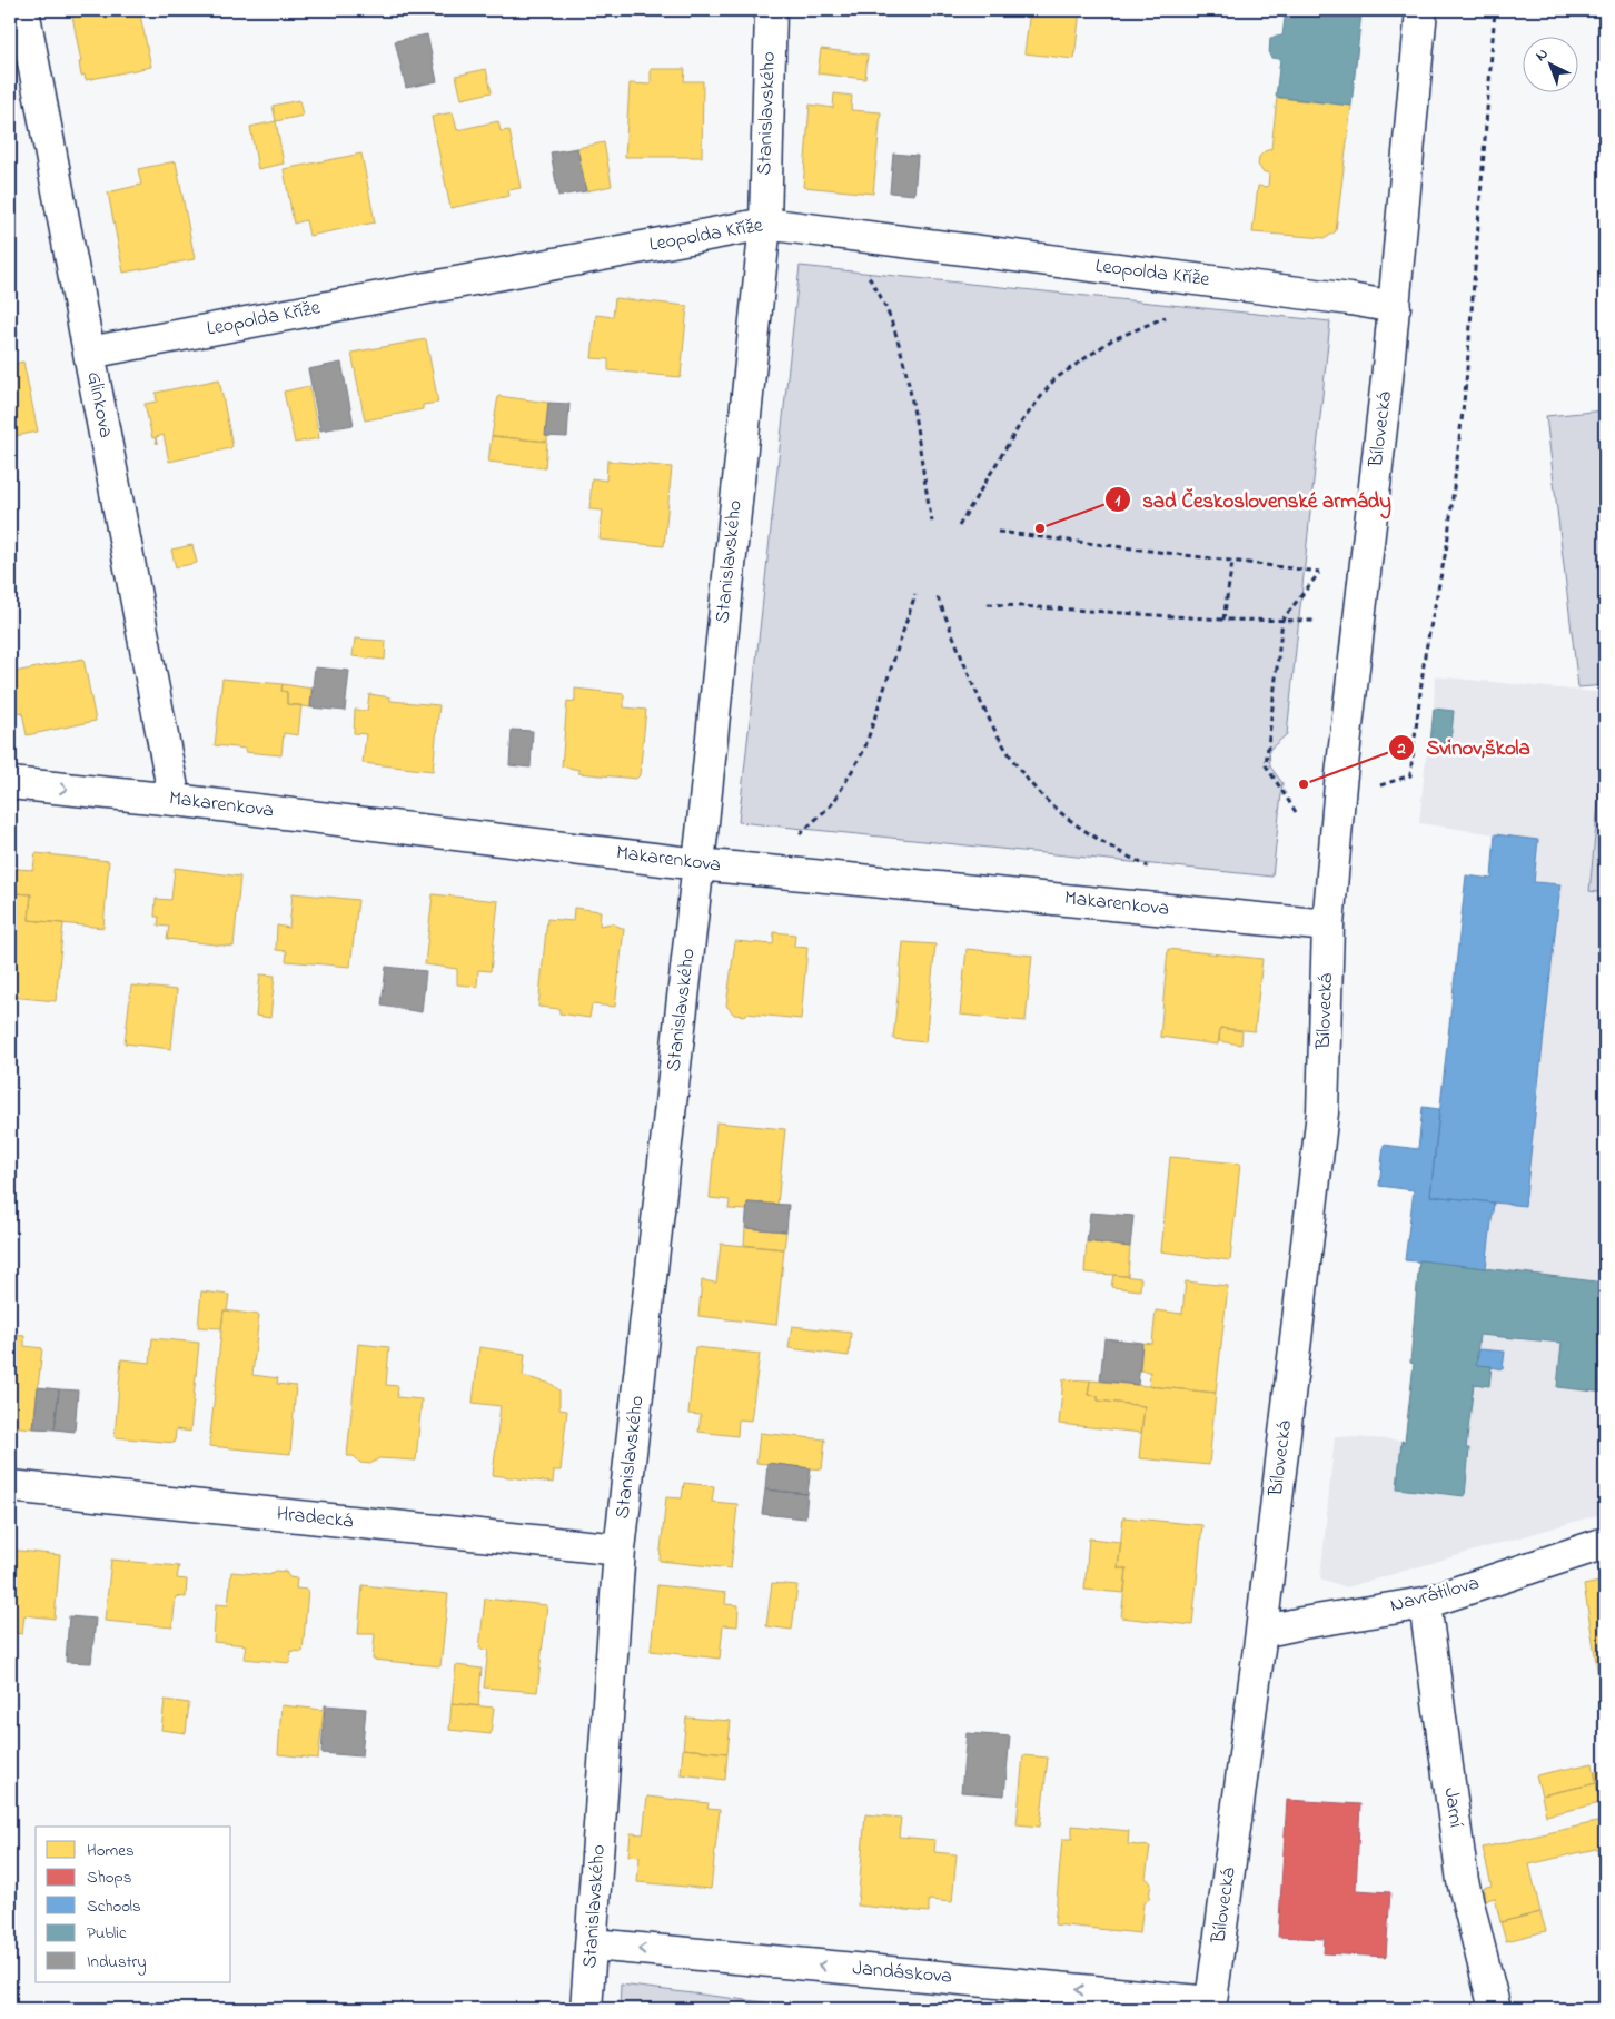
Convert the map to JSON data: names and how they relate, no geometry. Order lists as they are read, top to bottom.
{
  "streets": {
    "street": [
      "Stanislavského",
      "Leopolda Kříže",
      "Glinkova",
      "Bílovecká",
      "Makarenkova",
      "Hradecká",
      "Navrátilova",
      "Jarní",
      "Jandáskova"
    ]
  },
  "crossings": [
    ["Stanislavského", "Leopolda Kříže"],
    ["Stanislavského", "Makarenkova"],
    ["Stanislavského", "Hradecká"],
    ["Stanislavského", "Jandáskova"],
    ["Leopolda Kříže", "Glinkova"],
    ["Leopolda Kříže", "Bílovecká"],
    ["Glinkova", "Makarenkova"],
    ["Bílovecká", "Makarenkova"],
    ["Bílovecká", "Navrátilova"],
    ["Bílovecká", "Jandáskova"],
    ["Navrátilova", "Jarní"]
  ],
  "one_way": ["Jandáskova"],
  "places": ["sad Československé armády", "Svinov,škola"],
  "legend": [
    "Homes",
    "Shops",
    "Schools",
    "Public",
    "Industry"
  ],
  "north": "top left"
}
